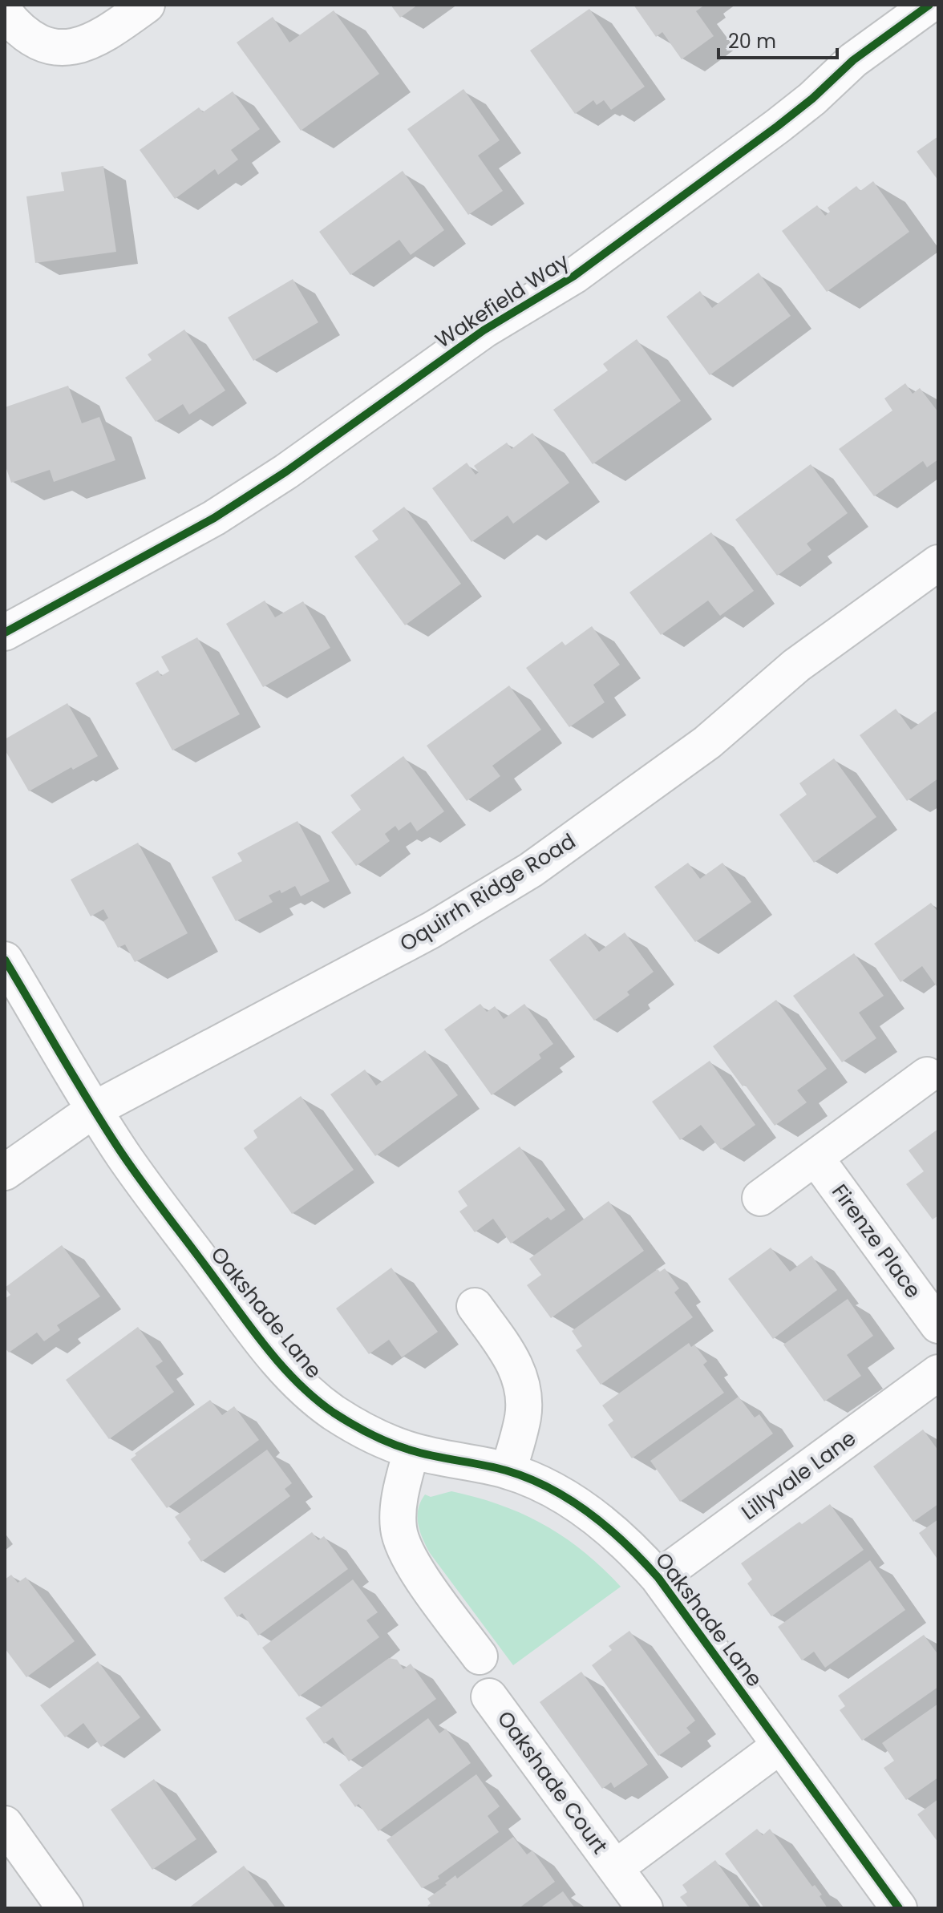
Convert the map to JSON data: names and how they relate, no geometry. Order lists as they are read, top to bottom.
{
  "streets": {
    "street": [
      "Wakefield Way",
      "Oquirrh Ridge Road",
      "Firenze Place",
      "Oakshade Lane",
      "Lillyvale Lane",
      "Oakshade Court"
    ]
  },
  "crossings": [
    ["Oquirrh Ridge Road", "Oakshade Lane"],
    ["Oakshade Lane", "Lillyvale Lane"],
    ["Oakshade Lane", "Oakshade Court"]
  ],
  "scale_bar": "20 m"
}
